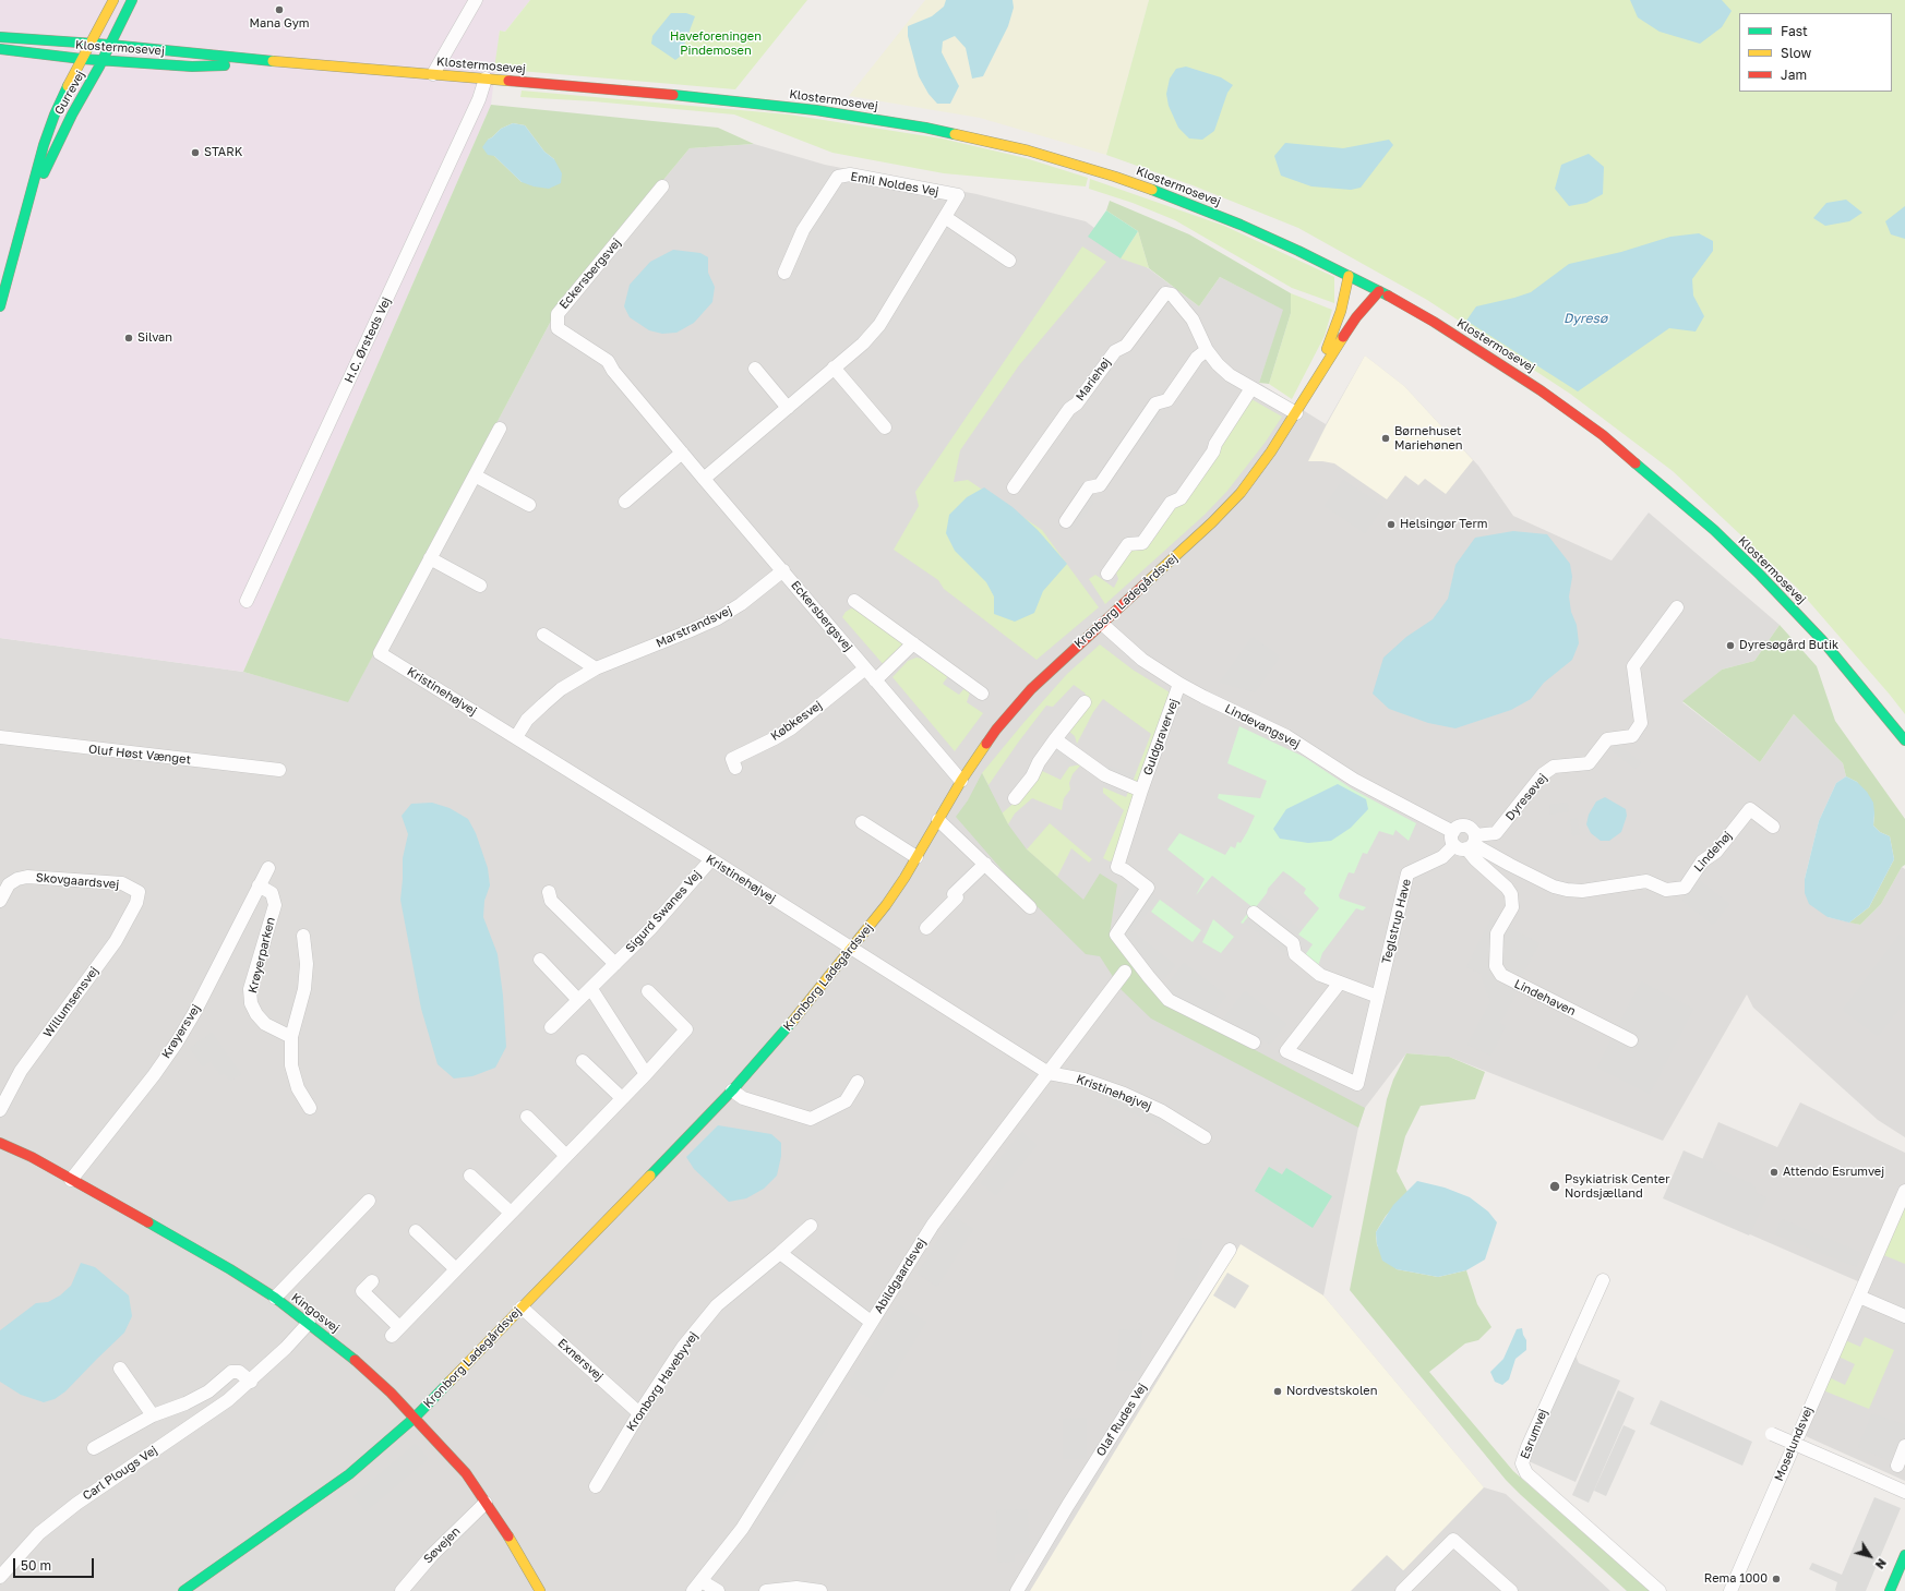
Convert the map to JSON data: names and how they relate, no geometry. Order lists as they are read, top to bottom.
{
  "streets": {
    "street": [
      "Klostermosevej",
      "Gurrevej",
      "Emil Noldes Vej",
      "Eckersbergsvej",
      "H.C. Ørsteds Vej",
      "Mariehøj",
      "Kronborg Ladegårdsvej",
      "Marstrandsvej",
      "Kristinehøjvej",
      "Købkesvej",
      "Lindevangsvej",
      "Guldgravervej",
      "Oluf Høst Vænget",
      "Dyresøvej",
      "Lindehøj",
      "Skovgaardsvej",
      "Sigurd Swanes Vej",
      "Teglstrup Have",
      "Krøyerparken",
      "Lindehaven",
      "Willumsensvej",
      "Krøyersvej",
      "Abildgaardsvej",
      "Kingosvej",
      "Exnersvej",
      "Kronborg Havebyvej",
      "Olaf Rudes Vej",
      "Esrumvej",
      "Moselundsvej",
      "Carl Plougs Vej",
      "Søvejen"
    ]
  },
  "crossings": [
    ["Klostermosevej", "Gurrevej"],
    ["Klostermosevej", "H.C. Ørsteds Vej"],
    ["Klostermosevej", "Kronborg Ladegårdsvej"],
    ["Emil Noldes Vej", "Eckersbergsvej"],
    ["Eckersbergsvej", "Kronborg Ladegårdsvej"],
    ["Eckersbergsvej", "Marstrandsvej"],
    ["Eckersbergsvej", "Købkesvej"],
    ["Mariehøj", "Kronborg Ladegårdsvej"],
    ["Kronborg Ladegårdsvej", "Kristinehøjvej"],
    ["Kronborg Ladegårdsvej", "Lindevangsvej"],
    ["Kronborg Ladegårdsvej", "Kingosvej"],
    ["Kronborg Ladegårdsvej", "Exnersvej"],
    ["Marstrandsvej", "Kristinehøjvej"],
    ["Kristinehøjvej", "Sigurd Swanes Vej"],
    ["Kristinehøjvej", "Abildgaardsvej"],
    ["Lindevangsvej", "Guldgravervej"],
    ["Lindevangsvej", "Dyresøvej"],
    ["Lindevangsvej", "Lindehøj"],
    ["Lindevangsvej", "Teglstrup Have"],
    ["Lindevangsvej", "Lindehaven"],
    ["Dyresøvej", "Teglstrup Have"],
    ["Dyresøvej", "Lindehaven"],
    ["Skovgaardsvej", "Willumsensvej"],
    ["Teglstrup Have", "Lindehaven"],
    ["Krøyerparken", "Krøyersvej"],
    ["Krøyersvej", "Kingosvej"],
    ["Kingosvej", "Carl Plougs Vej"],
    ["Kingosvej", "Søvejen"],
    ["Exnersvej", "Kronborg Havebyvej"]
  ],
  "water": ["Dyresø"],
  "parks": ["Haveforeningen Pindemosen"],
  "places": [
    "Mana Gym",
    "STARK",
    "Silvan",
    "Børnehuset Mariehønen",
    "Helsingør Term",
    "Dyresøgård Butik",
    "Attendo Esrumvej",
    "Psykiatrisk Center Nordsjælland",
    "Nordvestskolen",
    "Rema 1000"
  ],
  "legend": ["Fast", "Slow", "Jam"],
  "scale_bar": "50 m",
  "north": "bottom right"
}
